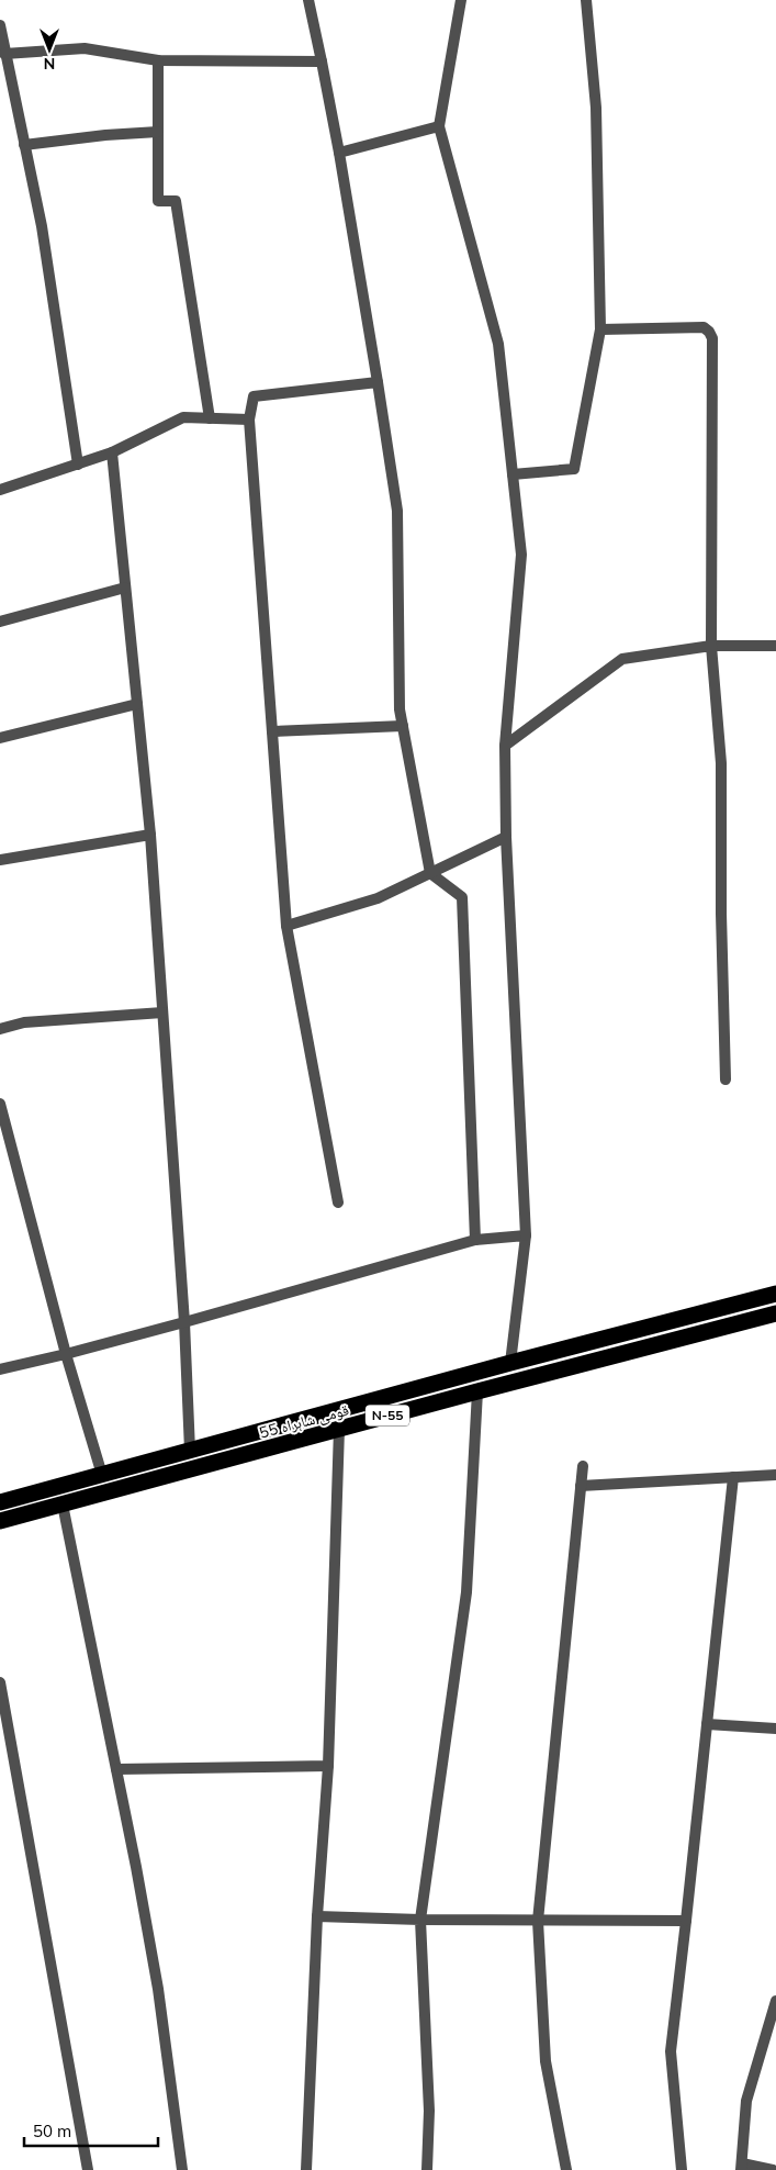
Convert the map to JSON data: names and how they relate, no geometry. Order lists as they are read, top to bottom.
{
  "streets": {
    "highway": ["N-55", "قومی شاہراہ 55"]
  },
  "scale_bar": "50 m",
  "north": "bottom"
}
